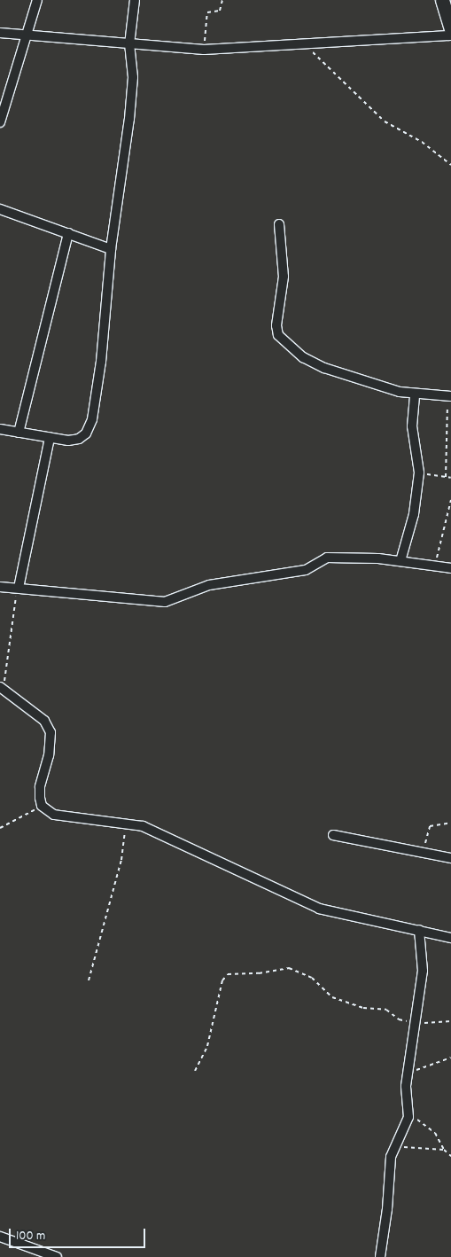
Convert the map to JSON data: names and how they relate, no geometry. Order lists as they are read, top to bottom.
{
  "scale_bar": "100 m"
}
